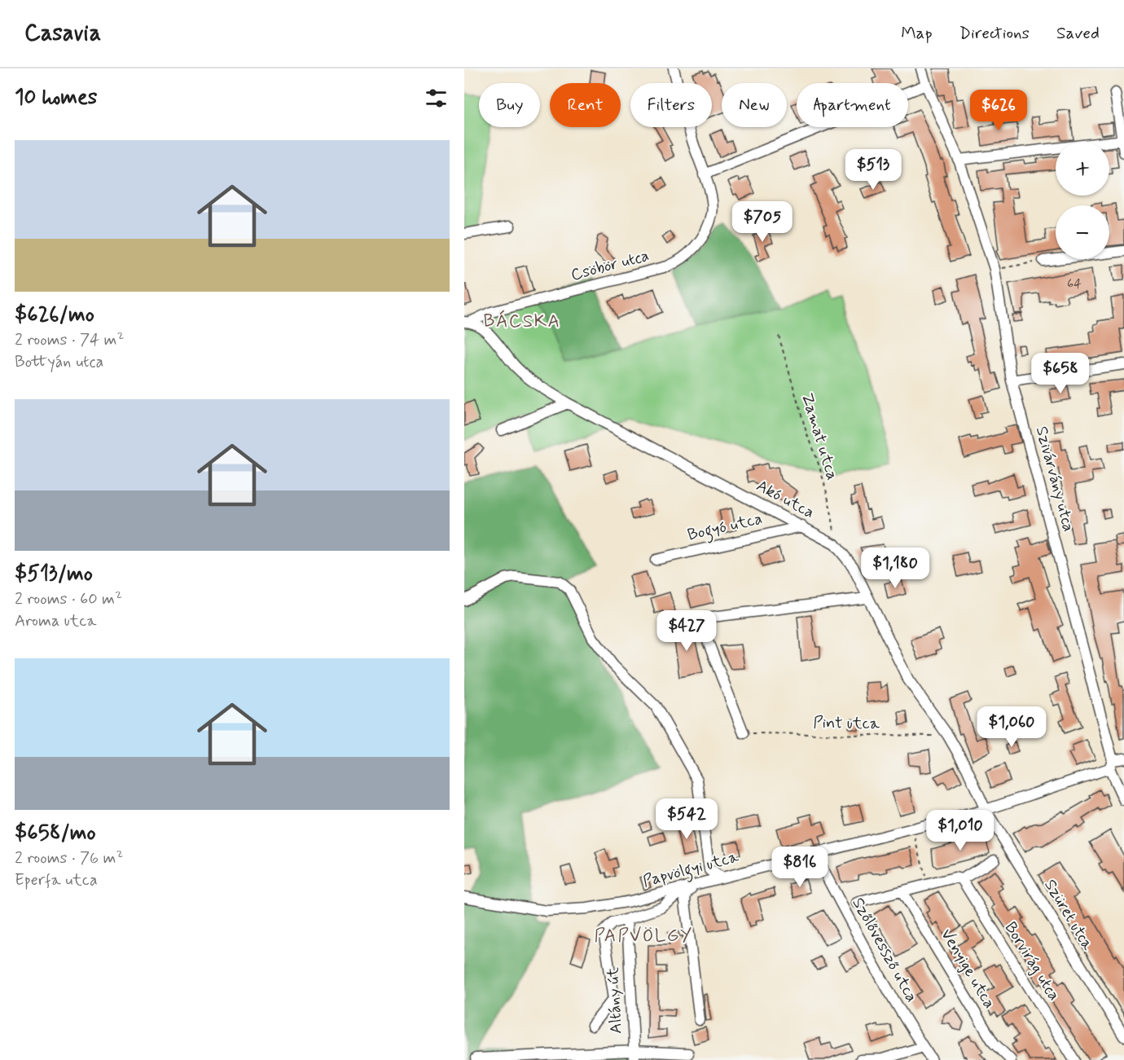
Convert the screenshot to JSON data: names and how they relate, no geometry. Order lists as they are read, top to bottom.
{
  "streets": {
    "street": [
      "Csöbör utca",
      "Szivárvány utca",
      "Akó utca",
      "Bogyó utca",
      "Papvölgyi utca",
      "Szüret utca",
      "Szőlővessző utca",
      "Borvirág utca",
      "Venyige utca",
      "Altány út"
    ],
    "path": ["Zamat utca", "Pint utca"]
  },
  "crossings": [
    ["Csöbör utca", "Akó utca"],
    ["Zamat utca", "Akó utca"],
    ["Szivárvány utca", "Papvölgyi utca"],
    ["Akó utca", "Bogyó utca"],
    ["Akó utca", "Pint utca"],
    ["Akó utca", "Papvölgyi utca"],
    ["Akó utca", "Szüret utca"],
    ["Papvölgyi utca", "Szüret utca"],
    ["Papvölgyi utca", "Szőlővessző utca"]
  ],
  "districts": ["BÁCSKA", "PAPVÖLGY"],
  "house_numbers": ["64"],
  "page": {
    "header": "Casavia",
    "nav": ["Map", "Directions", "Saved"],
    "heading": "10 homes",
    "chip": [
      "Buy",
      "Rent",
      "Filters",
      "New",
      "Apartment"
    ],
    "price": [
      "$626",
      "$513",
      "$705",
      "$658",
      "$1,180",
      "$427",
      "$1,060",
      "$542",
      "$1,010",
      "$816"
    ],
    "list": [
      {
        "name": "$626/mo",
        "note": "2 rooms · 74 m² · Bottyán utca"
      },
      {
        "name": "$513/mo",
        "note": "2 rooms · 60 m² · Aroma utca"
      },
      {
        "name": "$658/mo",
        "note": "2 rooms · 76 m² · Eperfa utca"
      }
    ],
    "map_buttons": ["+", "−"]
  }
}
